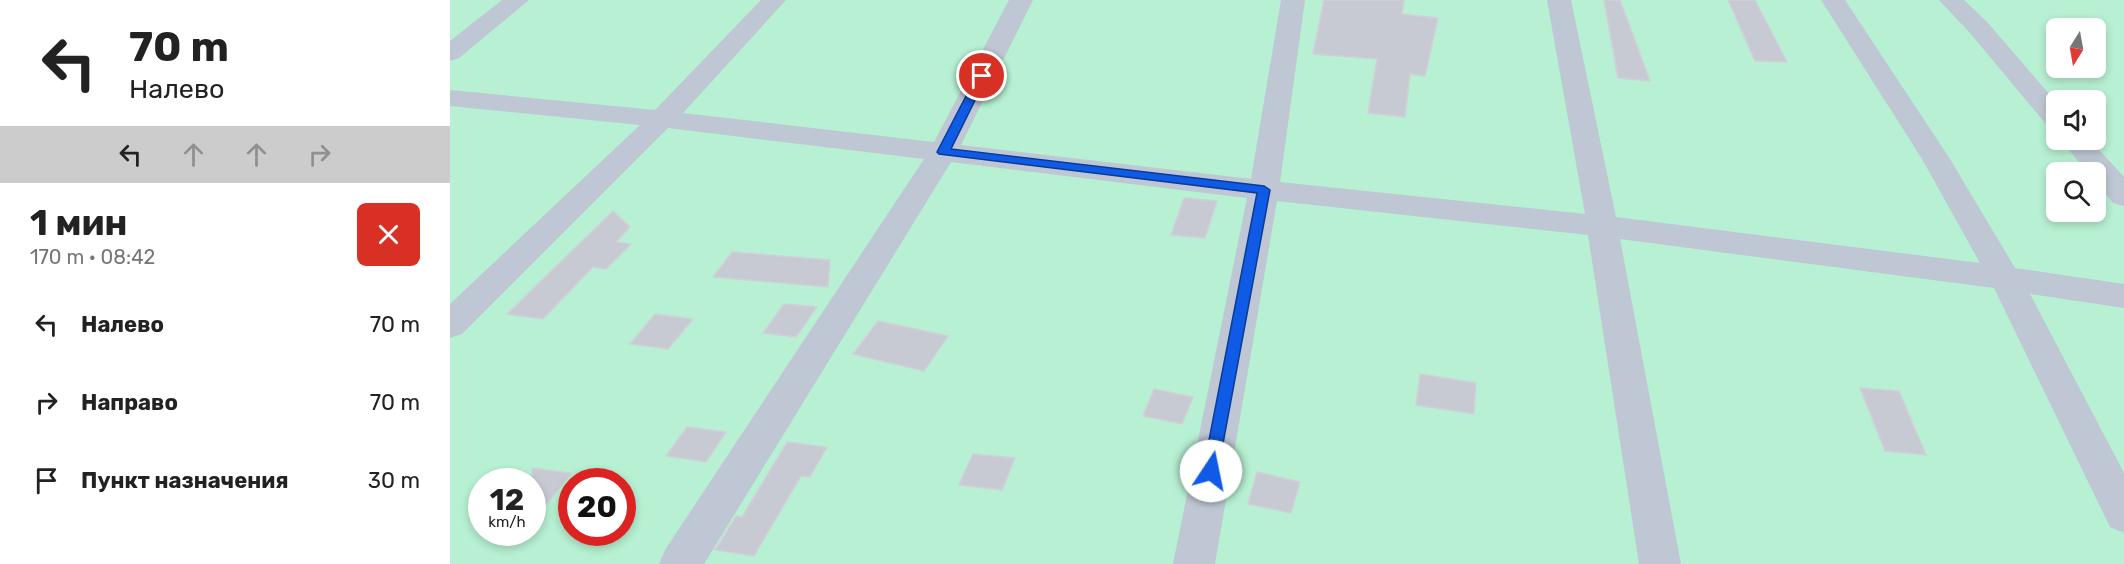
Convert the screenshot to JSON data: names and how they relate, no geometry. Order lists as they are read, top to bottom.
{
  "north": "bottom",
  "page": {
    "turn": ["70 m", "Налево"],
    "heading": ["1 мин", "170 m · 08:42"],
    "list": [
      {
        "name": "Налево",
        "value": "70 m"
      },
      {
        "name": "Направо",
        "value": "70 m"
      },
      {
        "name": "Пункт назначения",
        "value": "30 m"
      }
    ],
    "speed": "12 km/h",
    "limit": "20"
  }
}
